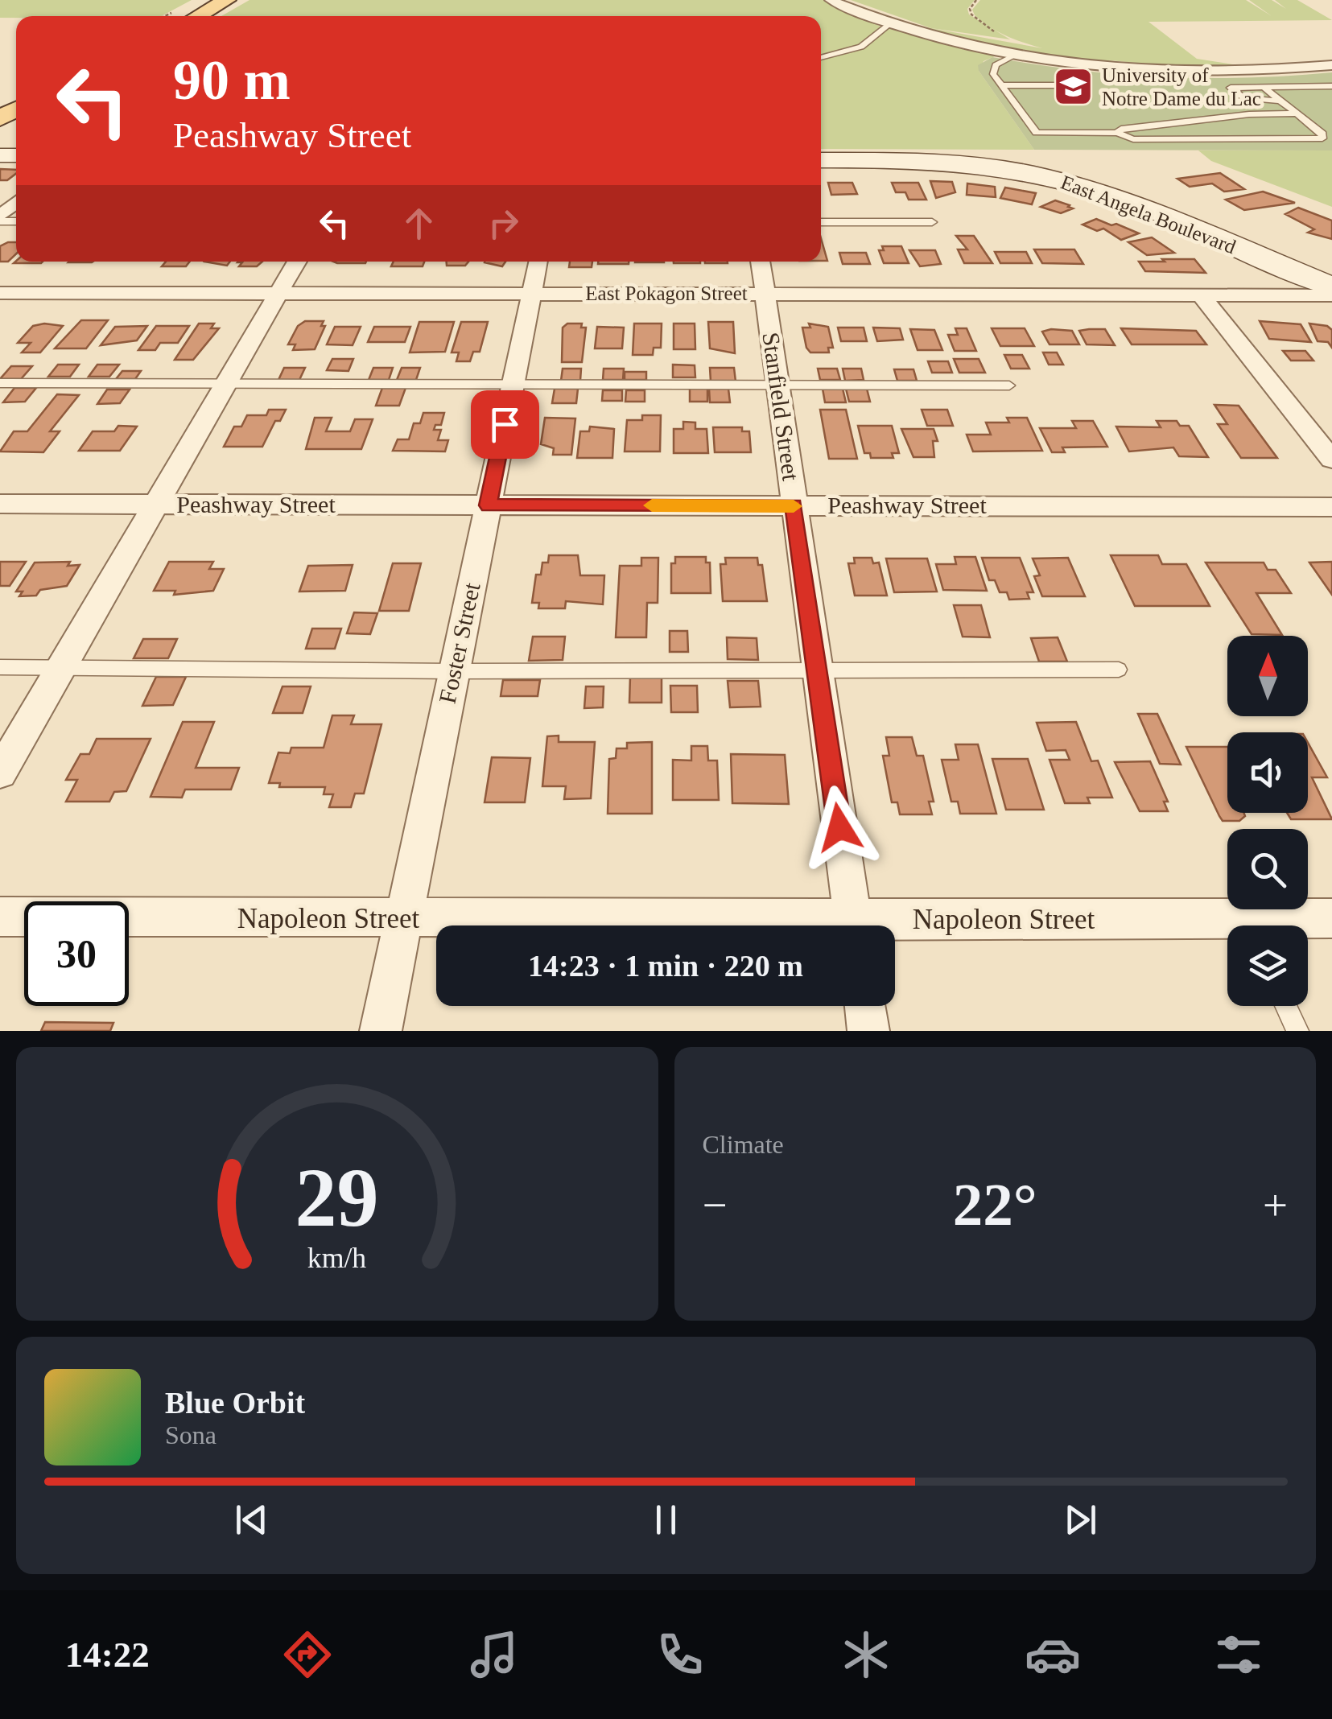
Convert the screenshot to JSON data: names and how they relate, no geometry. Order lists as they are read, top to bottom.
{
  "streets": {
    "main road": ["East Angela Boulevard"],
    "street": [
      "East Pokagon Street",
      "Stanfield Street",
      "Peashway Street",
      "Foster Street",
      "Napoleon Street"
    ]
  },
  "crossings": [
    ["East Pokagon Street", "Stanfield Street"],
    ["East Pokagon Street", "Foster Street"],
    ["Stanfield Street", "Peashway Street"],
    ["Peashway Street", "Foster Street"],
    ["Foster Street", "Napoleon Street"]
  ],
  "places": {
    "school or university": ["University of Notre Dame du Lac"]
  },
  "north": "top",
  "page": {
    "turn": ["90 m", "Peashway Street"],
    "limit": "30",
    "trip": "14:23 · 1 min · 220 m",
    "tile": "Climate",
    "heat": ["−", "22°", "+"],
    "song": ["Blue Orbit", "Sona"],
    "tabs": "14:22",
    "gauge": ["29", "km/h"]
  }
}
